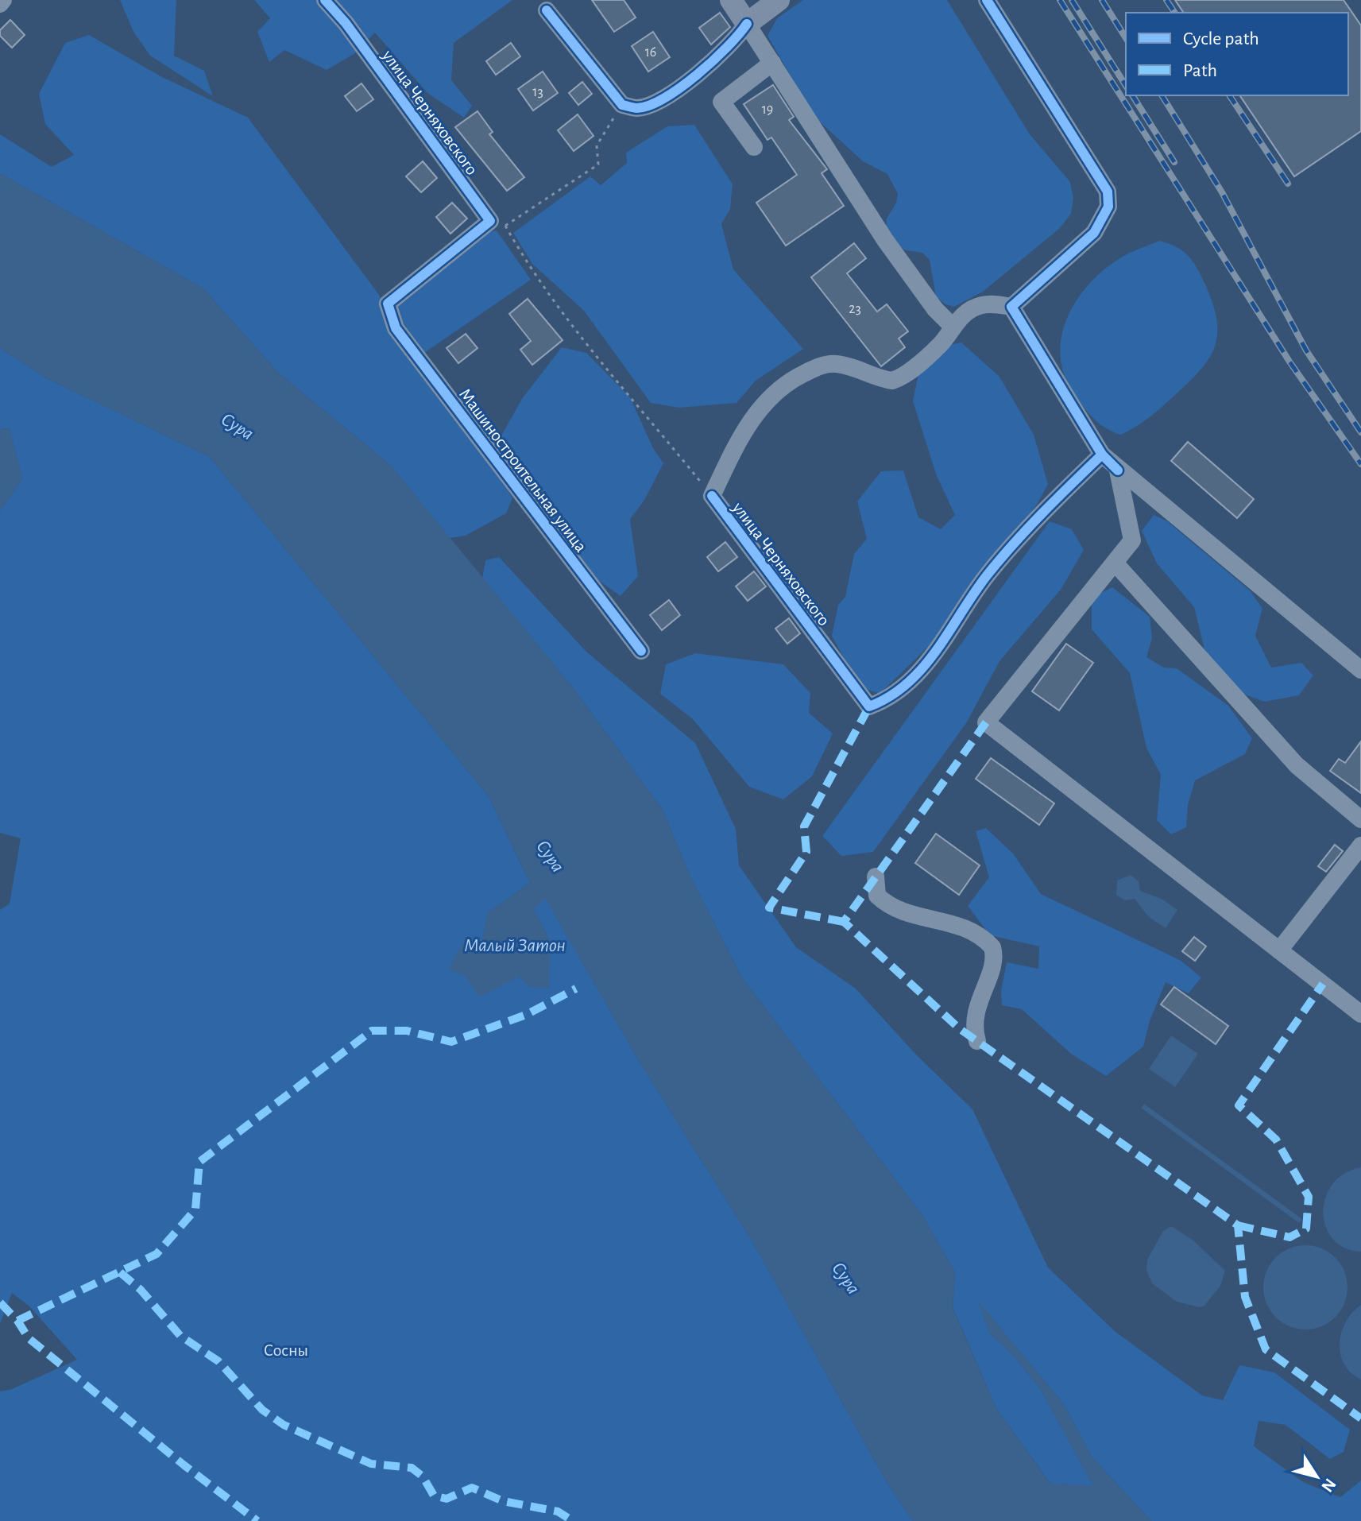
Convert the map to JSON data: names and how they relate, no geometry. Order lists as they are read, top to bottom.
{
  "streets": {
    "street": ["улица Черняховского", "Машиностроительная улица"]
  },
  "crossings": [
    ["улица Черняховского", "Машиностроительная улица"]
  ],
  "water": ["Сура", "Малый Затон"],
  "parks": ["Сосны"],
  "house_numbers": [
    "16",
    "13",
    "19",
    "23"
  ],
  "legend": ["Cycle path", "Path"],
  "north": "bottom right"
}
